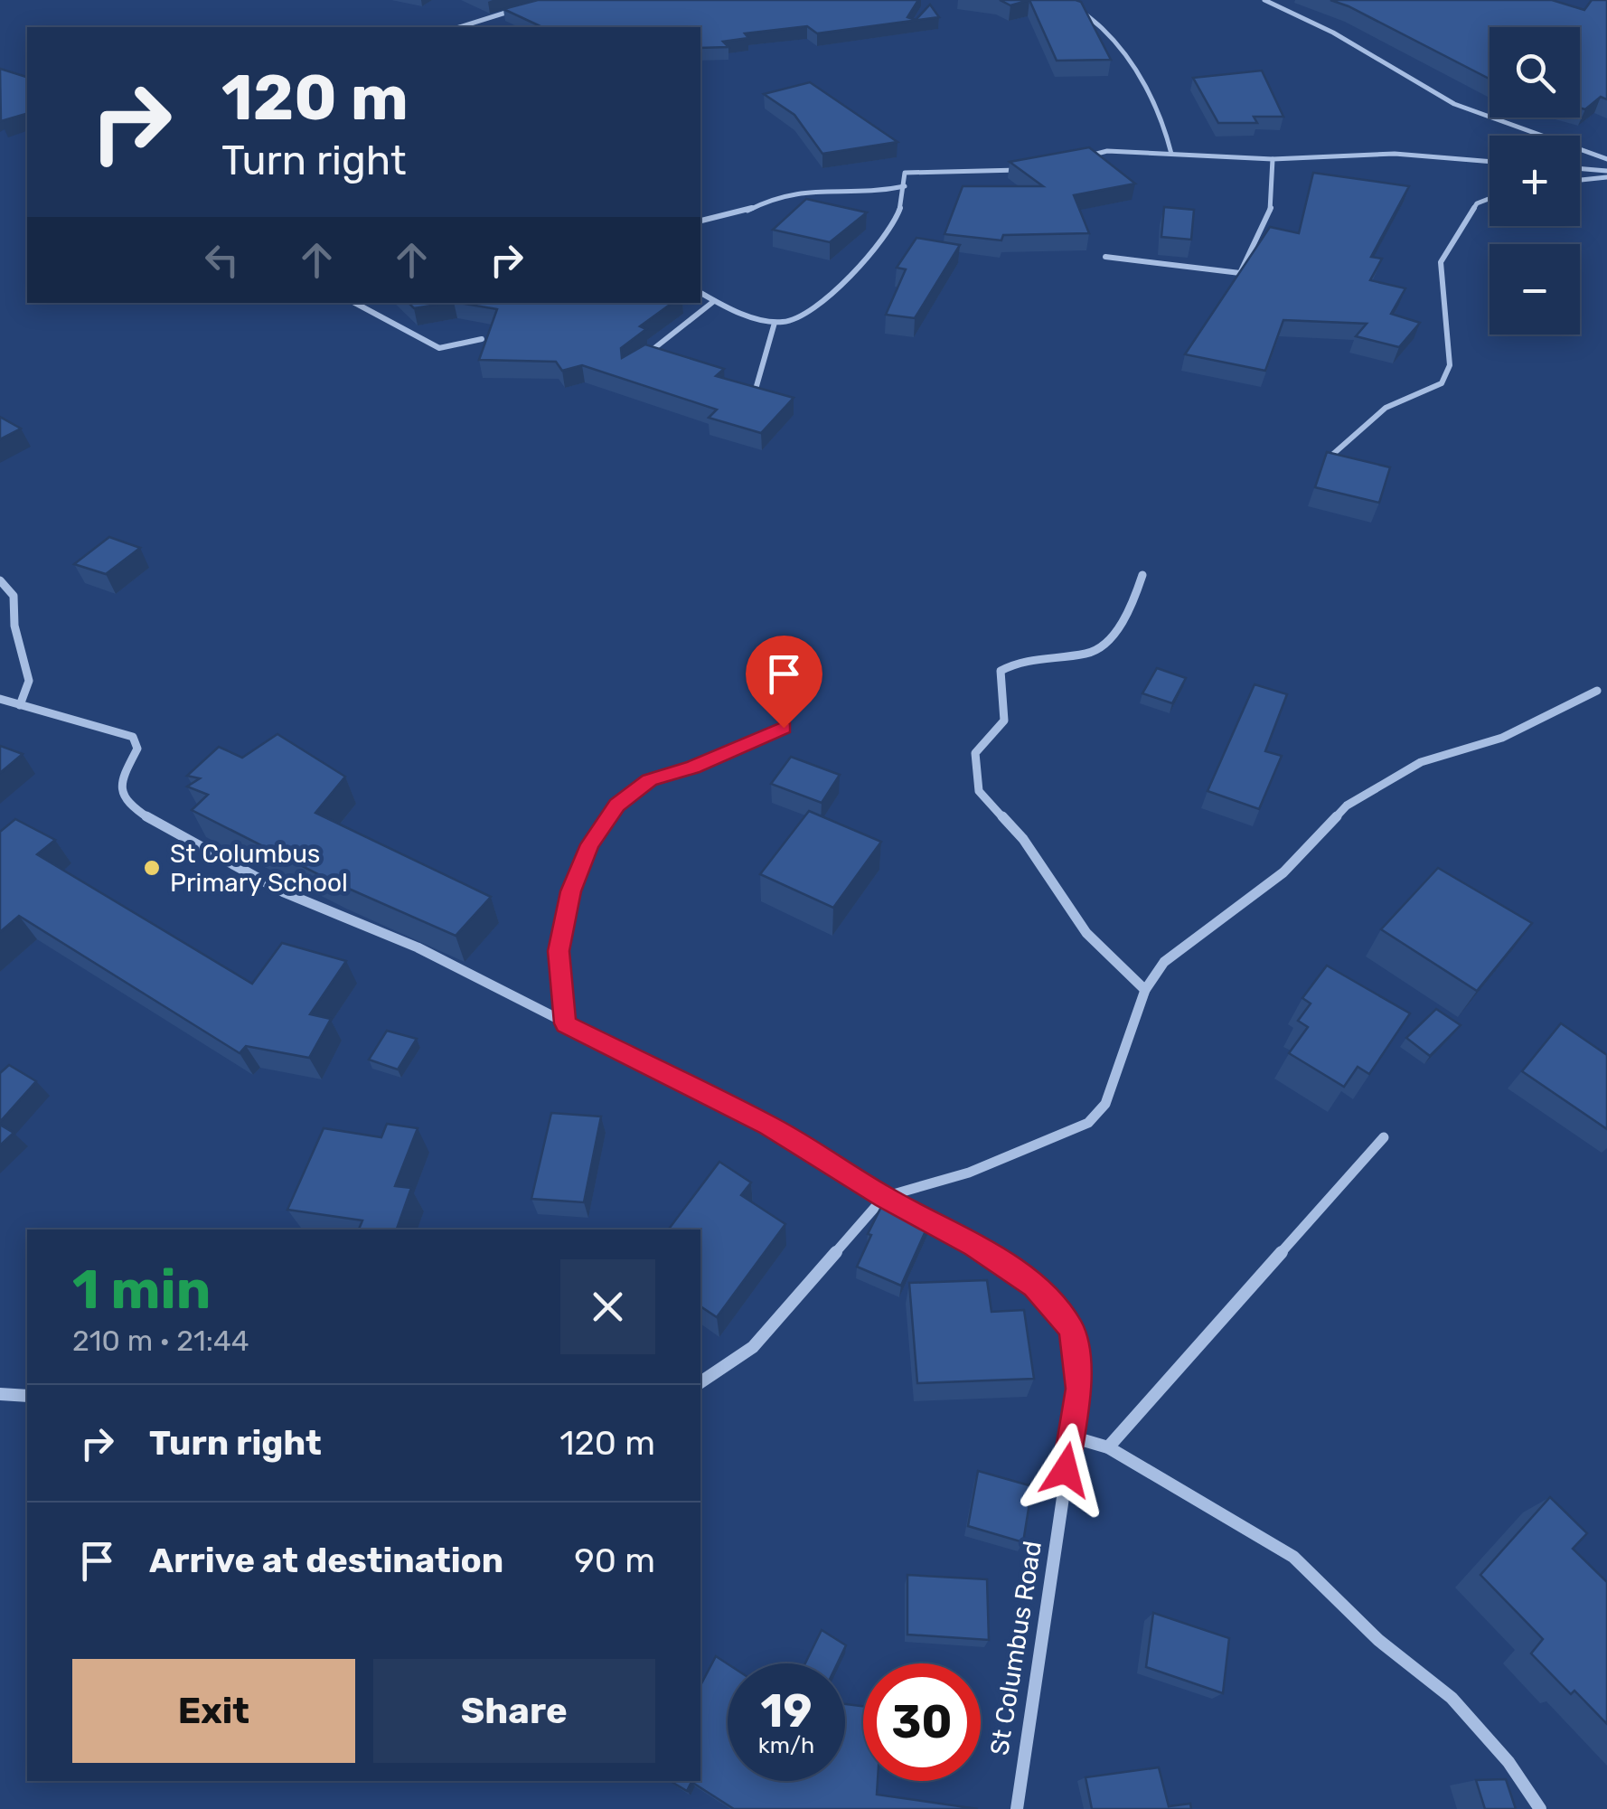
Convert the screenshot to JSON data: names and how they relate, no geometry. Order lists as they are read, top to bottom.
{
  "streets": {
    "street": ["St Columbus Road"]
  },
  "places": ["St Columbus Primary School"],
  "page": {
    "map_buttons": ["+", "−"],
    "turn": ["120 m", "Turn right"],
    "heading": ["1 min", "210 m · 21:44"],
    "list": [
      {
        "name": "Turn right",
        "value": "120 m"
      },
      {
        "name": "Arrive at destination",
        "value": "90 m"
      }
    ],
    "buttons": ["Exit", "Share"],
    "speed": "19 km/h",
    "limit": "30"
  }
}
